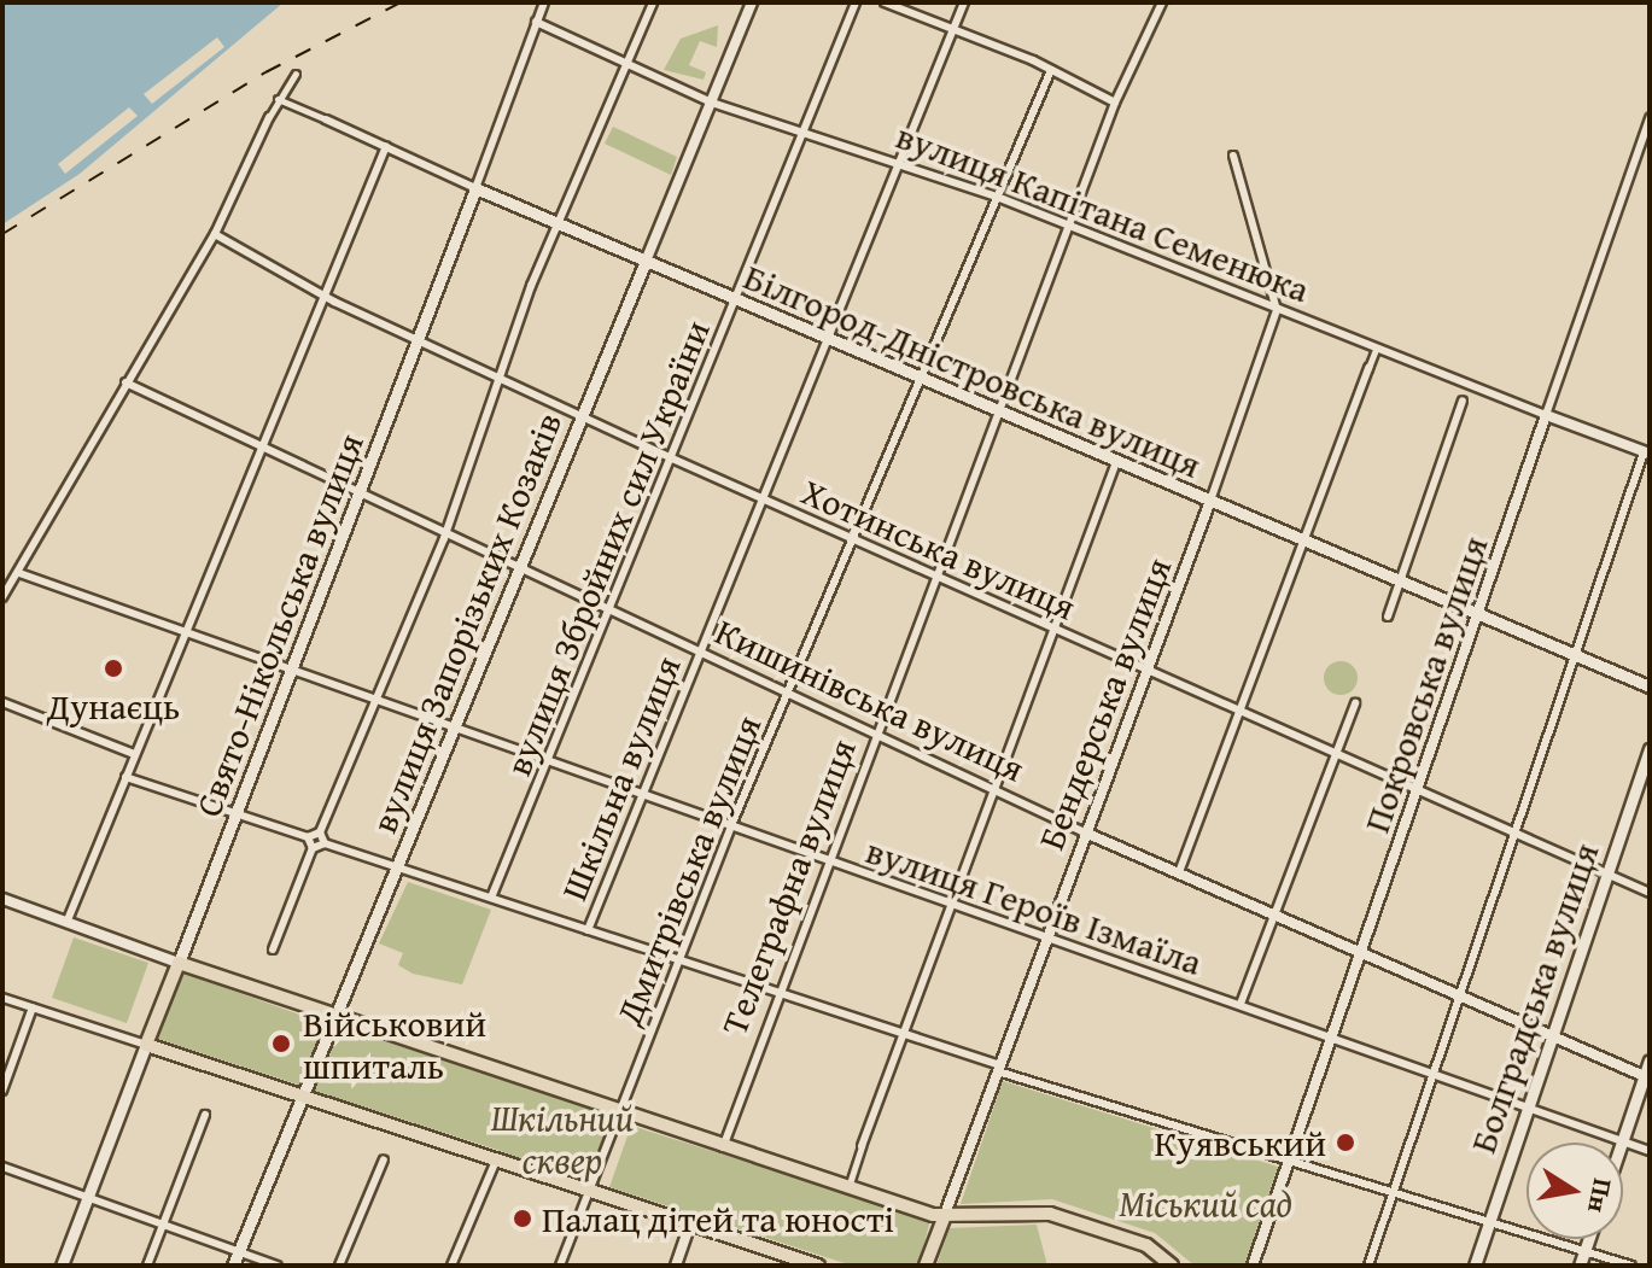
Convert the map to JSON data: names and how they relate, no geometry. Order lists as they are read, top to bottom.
{
  "streets": {
    "main road": [
      "Білгород-Дністровська вулиця",
      "вулиця Запорізьких Козаків",
      "Свято-Нікольська вулиця",
      "Бендерська вулиця",
      "Болградська вулиця"
    ],
    "street": [
      "вулиця Капітана Семенюка",
      "вулиця Збройних сил України",
      "Хотинська вулиця",
      "Покровська вулиця",
      "Кишинівська вулиця",
      "Шкільна вулиця",
      "Дмитрівська вулиця",
      "Телеграфна вулиця",
      "вулиця Героїв Ізмаїла"
    ]
  },
  "crossings": [
    ["вулиця Капітана Семенюка", "вулиця Збройних сил України"],
    ["вулиця Капітана Семенюка", "вулиця Запорізьких Козаків"],
    ["вулиця Капітана Семенюка", "Свято-Нікольська вулиця"],
    ["вулиця Капітана Семенюка", "Покровська вулиця"],
    ["вулиця Капітана Семенюка", "Бендерська вулиця"],
    ["вулиця Капітана Семенюка", "Шкільна вулиця"],
    ["вулиця Капітана Семенюка", "Дмитрівська вулиця"],
    ["вулиця Капітана Семенюка", "Телеграфна вулиця"],
    ["Білгород-Дністровська вулиця", "вулиця Збройних сил України"],
    ["Білгород-Дністровська вулиця", "вулиця Запорізьких Козаків"],
    ["Білгород-Дністровська вулиця", "Свято-Нікольська вулиця"],
    ["Білгород-Дністровська вулиця", "Покровська вулиця"],
    ["Білгород-Дністровська вулиця", "Бендерська вулиця"],
    ["Білгород-Дністровська вулиця", "Шкільна вулиця"],
    ["Білгород-Дністровська вулиця", "Дмитрівська вулиця"],
    ["Білгород-Дністровська вулиця", "Телеграфна вулиця"],
    ["вулиця Збройних сил України", "Хотинська вулиця"],
    ["вулиця Збройних сил України", "Кишинівська вулиця"],
    ["вулиця Збройних сил України", "вулиця Героїв Ізмаїла"],
    ["Хотинська вулиця", "вулиця Запорізьких Козаків"],
    ["Хотинська вулиця", "Свято-Нікольська вулиця"],
    ["Хотинська вулиця", "Покровська вулиця"],
    ["Хотинська вулиця", "Бендерська вулиця"],
    ["Хотинська вулиця", "Шкільна вулиця"],
    ["Хотинська вулиця", "Дмитрівська вулиця"],
    ["Хотинська вулиця", "Телеграфна вулиця"],
    ["Хотинська вулиця", "Болградська вулиця"],
    ["вулиця Запорізьких Козаків", "Кишинівська вулиця"],
    ["вулиця Запорізьких Козаків", "вулиця Героїв Ізмаїла"],
    ["Свято-Нікольська вулиця", "Кишинівська вулиця"],
    ["Свято-Нікольська вулиця", "вулиця Героїв Ізмаїла"],
    ["Покровська вулиця", "Кишинівська вулиця"],
    ["Покровська вулиця", "вулиця Героїв Ізмаїла"],
    ["Кишинівська вулиця", "Бендерська вулиця"],
    ["Кишинівська вулиця", "Шкільна вулиця"],
    ["Кишинівська вулиця", "Дмитрівська вулиця"],
    ["Кишинівська вулиця", "Телеграфна вулиця"],
    ["Кишинівська вулиця", "Болградська вулиця"],
    ["Бендерська вулиця", "вулиця Героїв Ізмаїла"],
    ["Шкільна вулиця", "вулиця Героїв Ізмаїла"],
    ["Дмитрівська вулиця", "вулиця Героїв Ізмаїла"],
    ["Телеграфна вулиця", "вулиця Героїв Ізмаїла"],
    ["вулиця Героїв Ізмаїла", "Болградська вулиця"]
  ],
  "parks": ["Шкільний сквер", "Міський сад"],
  "places": [
    "Дунаєць",
    "Військовий шпиталь",
    "Куявський",
    "Палац дітей та юності"
  ],
  "north": "right"
}
